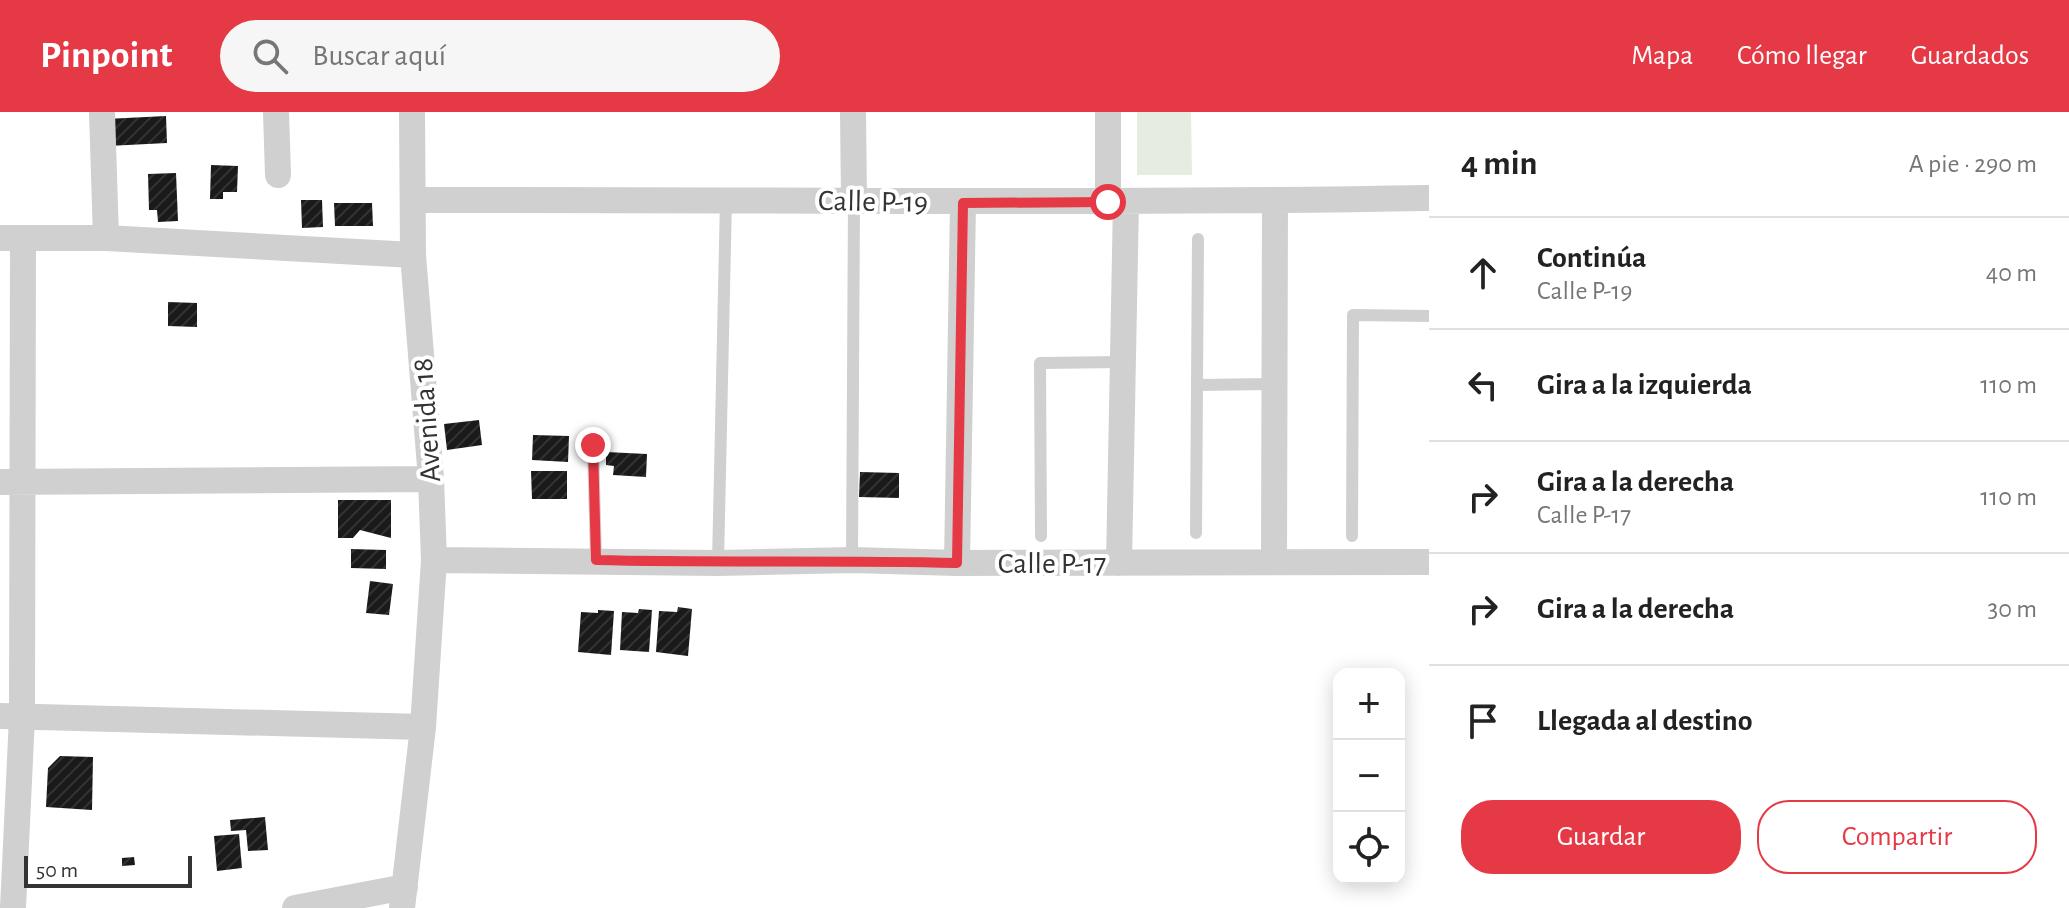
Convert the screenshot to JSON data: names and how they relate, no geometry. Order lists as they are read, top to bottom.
{
  "streets": {
    "street": ["Calle P-19", "Avenida 18", "Calle P-17"]
  },
  "crossings": [
    ["Calle P-19", "Avenida 18"],
    ["Avenida 18", "Calle P-17"]
  ],
  "scale_bar": "50 m",
  "page": {
    "header": "Pinpoint",
    "search": "Buscar aquí",
    "nav": ["Mapa", "Cómo llegar", "Guardados"],
    "heading": ["4 min", "A pie · 290 m"],
    "list": [
      ["Continúa", "Calle P-19", "40 m"],
      ["Gira a la izquierda", "110 m"],
      ["Gira a la derecha", "Calle P-17", "110 m"],
      ["Gira a la derecha", "30 m"],
      "Llegada al destino"
    ],
    "map_buttons": ["+", "−"],
    "buttons": ["Guardar", "Compartir"],
    "scale": "50 m"
  }
}
